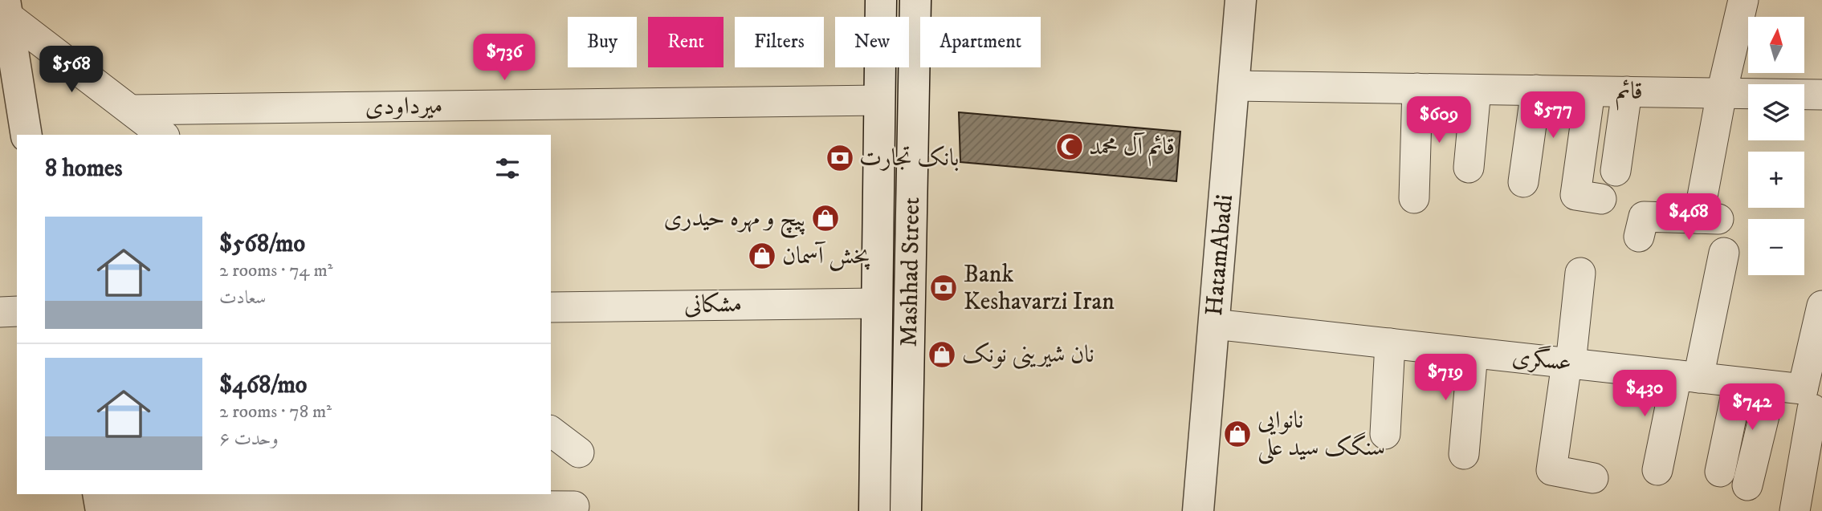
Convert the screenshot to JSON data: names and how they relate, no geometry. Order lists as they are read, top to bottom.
{
  "streets": {
    "main road": ["HatamAbadi", "Mashhad Street"],
    "street": [
      "قائم",
      "میرداودی",
      "مشکانی",
      "عسگری"
    ]
  },
  "crossings": [
    ["قائم", "HatamAbadi"],
    ["میرداودی", "Mashhad Street"],
    ["HatamAbadi", "عسگری"],
    ["Mashhad Street", "مشکانی"]
  ],
  "places": {
    "mosque": ["قائم آل محمد"],
    "bank": ["بانک تجارت", "Bank Keshavarzi Iran"],
    "shop": [
      "پیچ و مهره حیدری",
      "پخش آسمان",
      "نان شیرینی نونک",
      "نانوایی سنگک سید علی"
    ]
  },
  "north": "top",
  "page": {
    "map_buttons": ["+", "−"],
    "chip": [
      "Buy",
      "Rent",
      "Filters",
      "New",
      "Apartment"
    ],
    "price": [
      "$736",
      "$568",
      "$577",
      "$609",
      "$468",
      "$719",
      "$430",
      "$742"
    ],
    "heading": "8 homes",
    "list": [
      {
        "name": "$568/mo",
        "note": "2 rooms · 74 m² · سعادت"
      },
      {
        "name": "$468/mo",
        "note": "2 rooms · 78 m² · وحدت ۶"
      }
    ]
  }
}
